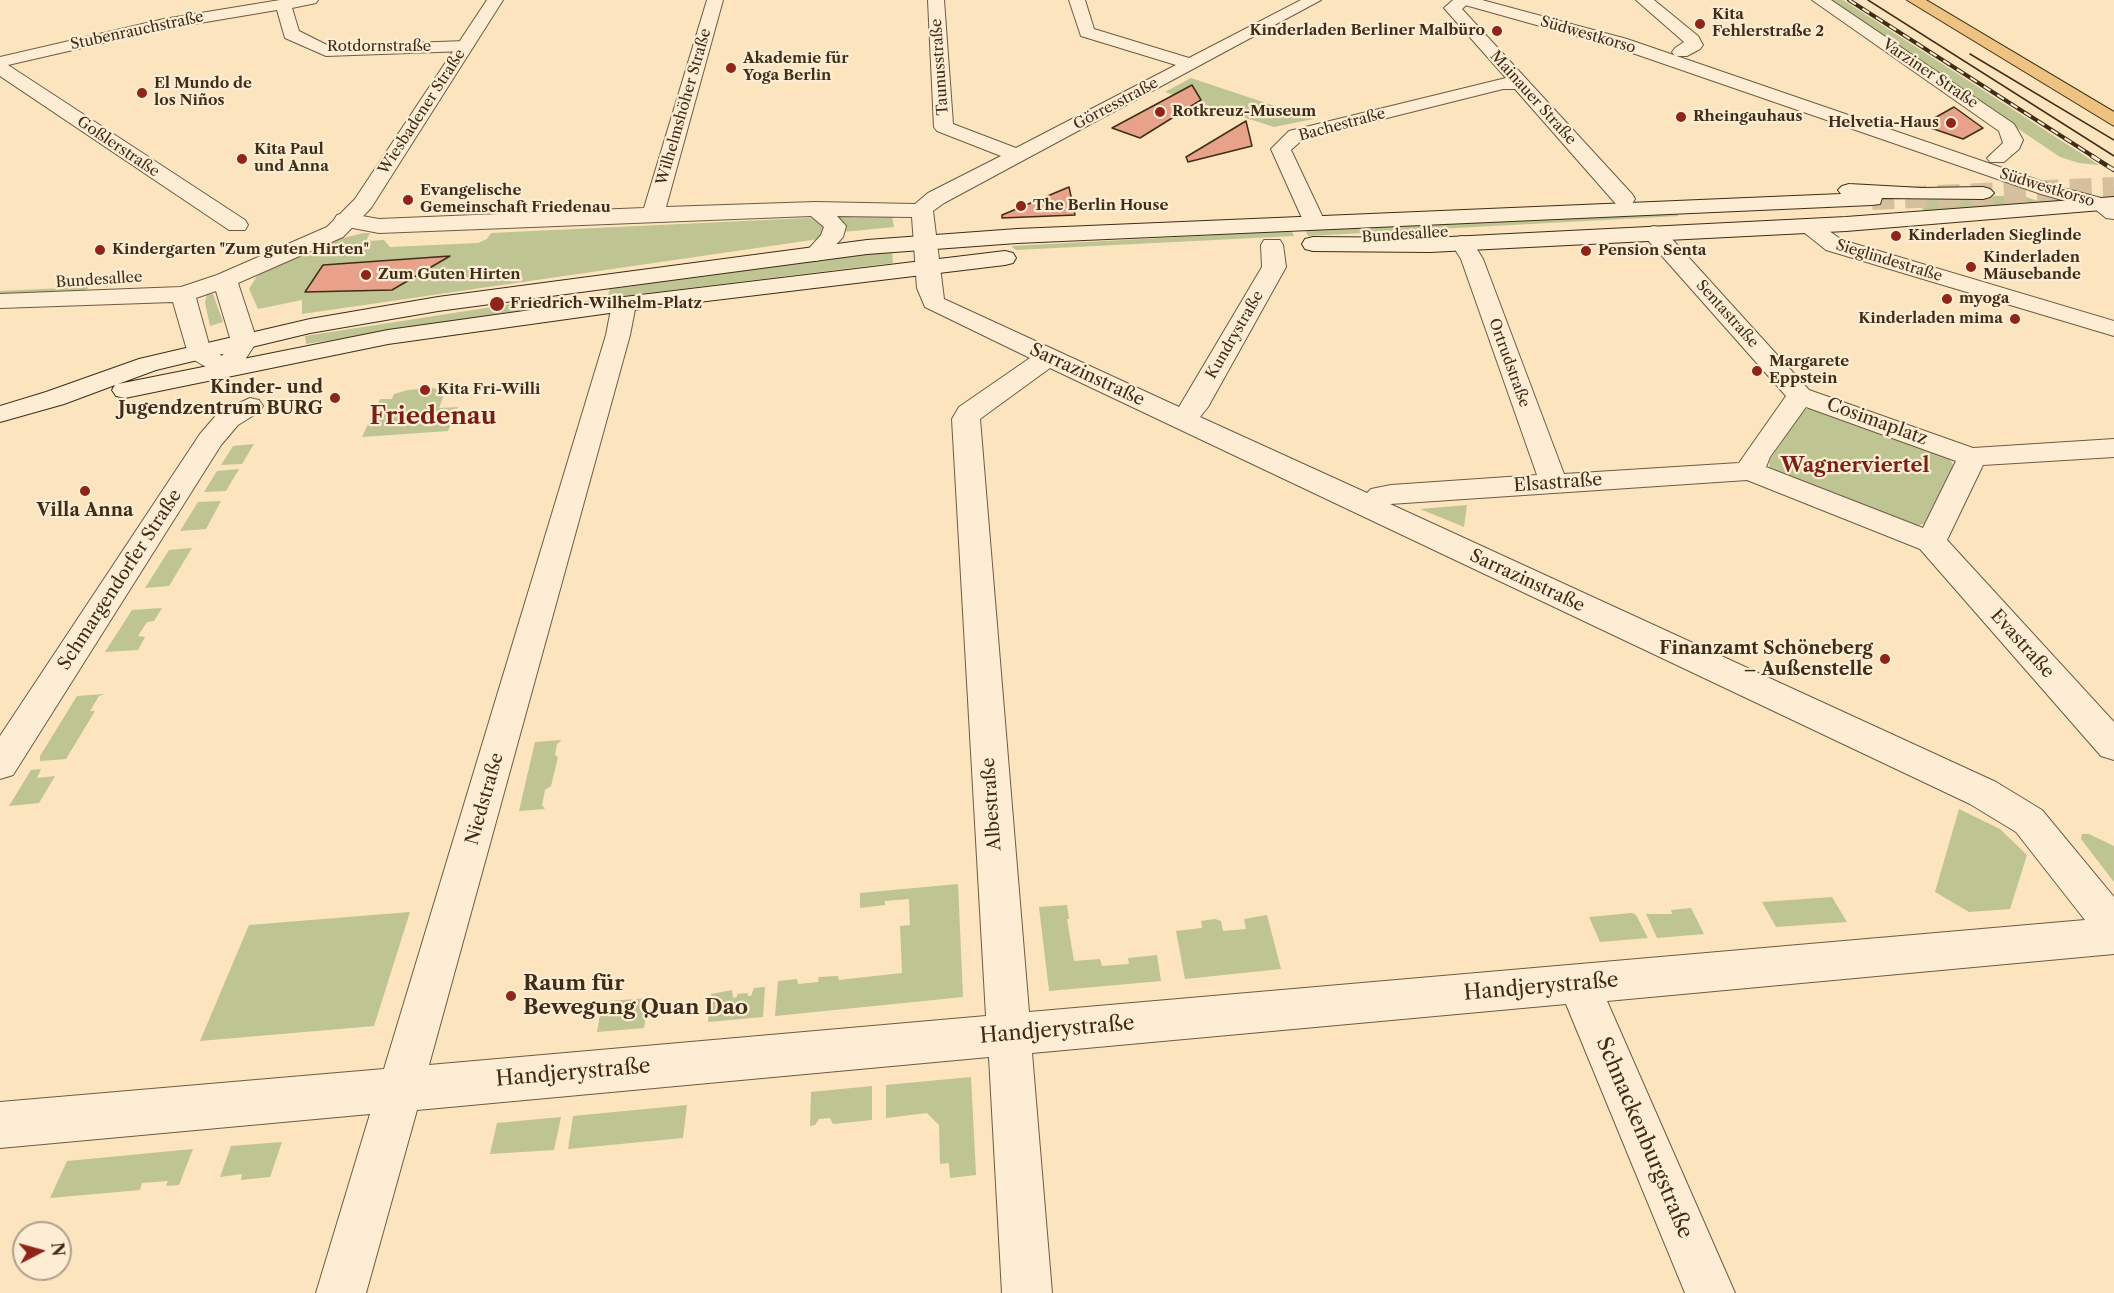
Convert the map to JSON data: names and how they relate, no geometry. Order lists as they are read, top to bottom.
{
  "streets": {
    "street": [
      "Stubenrauchstraße",
      "Südwestkorso",
      "Rotdornstraße",
      "Taunusstraße",
      "Varziner Straße",
      "Mainauer Straße",
      "Görresstraße",
      "Wilhelmshöher Straße",
      "Wiesbadener Straße",
      "Bachestraße",
      "Goßlerstraße",
      "Bundesallee",
      "Sieglindestraße",
      "Sentastraße",
      "Kundrystraße",
      "Ortrudstraße",
      "Sarrazinstraße",
      "Cosimaplatz",
      "Elsastraße",
      "Schmargendorfer Straße",
      "Evastraße",
      "Niedstraße",
      "Albestraße",
      "Handjerystraße",
      "Schnackenburgstraße"
    ]
  },
  "crossings": [
    ["Stubenrauchstraße", "Rotdornstraße"],
    ["Südwestkorso", "Varziner Straße"],
    ["Südwestkorso", "Mainauer Straße"],
    ["Rotdornstraße", "Wiesbadener Straße"],
    ["Taunusstraße", "Görresstraße"],
    ["Mainauer Straße", "Bachestraße"],
    ["Bachestraße", "Bundesallee"],
    ["Bundesallee", "Kundrystraße"],
    ["Bundesallee", "Sarrazinstraße"],
    ["Sentastraße", "Cosimaplatz"],
    ["Kundrystraße", "Sarrazinstraße"],
    ["Ortrudstraße", "Elsastraße"],
    ["Sarrazinstraße", "Elsastraße"],
    ["Sarrazinstraße", "Albestraße"],
    ["Niedstraße", "Handjerystraße"],
    ["Albestraße", "Handjerystraße"],
    ["Handjerystraße", "Schnackenburgstraße"]
  ],
  "districts": ["Friedenau", "Wagnerviertel"],
  "places": [
    "Kita Fehlerstraße 2",
    "Kinderladen Berliner Malbüro",
    "Akademie für Yoga Berlin",
    "El Mundo de los Niños",
    "Rotkreuz-Museum",
    "Rheingauhaus",
    "Helvetia-Haus",
    "Kita Paul und Anna",
    "Evangelische Gemeinschaft Friedenau",
    "The Berlin House",
    "Kinderladen Sieglinde",
    "Kindergarten \"Zum guten Hirten\"",
    "Pension Senta",
    "Kinderladen Mäusebande",
    "Zum Guten Hirten",
    "myoga",
    "Friedrich-Wilhelm-Platz",
    "Kinderladen mima",
    "Margarete Eppstein",
    "Kita Fri-Willi",
    "Kinder- und Jugendzentrum BURG",
    "Villa Anna",
    "Finanzamt Schöneberg – Außenstelle",
    "Raum für Bewegung Quan Dao"
  ],
  "north": "right"
}
